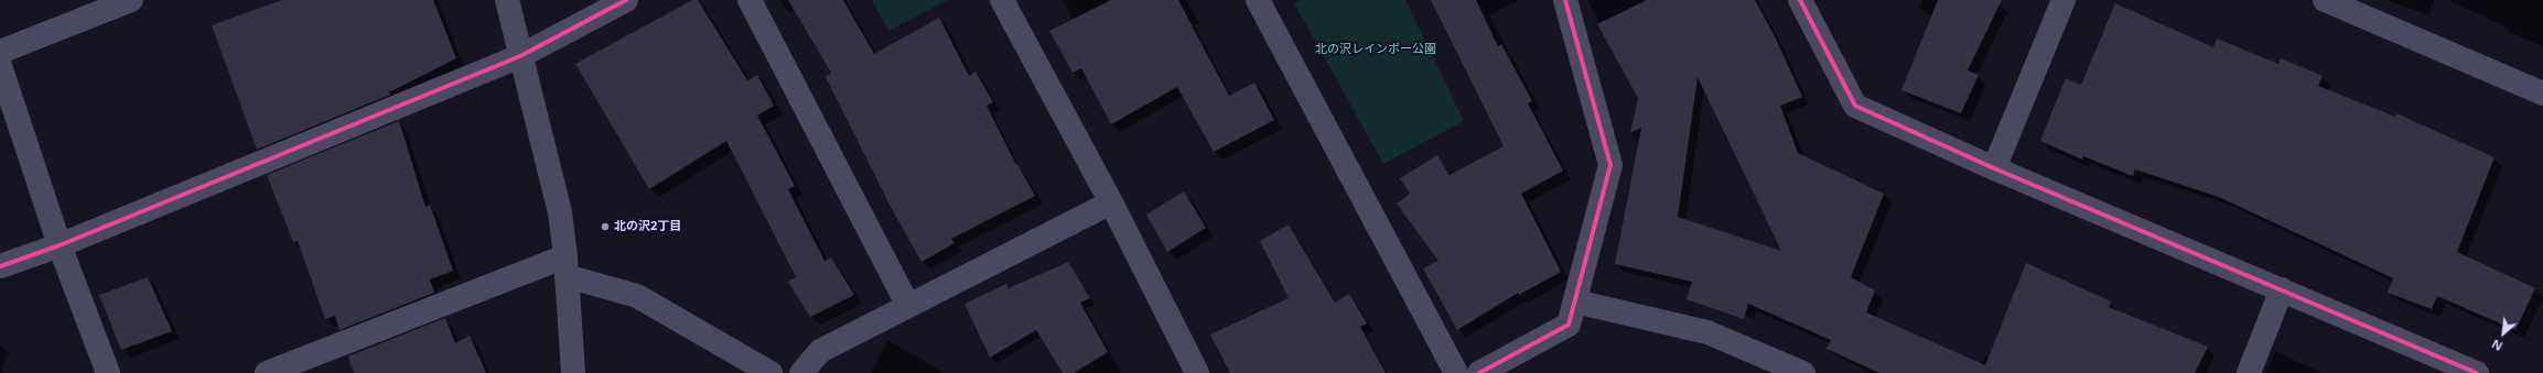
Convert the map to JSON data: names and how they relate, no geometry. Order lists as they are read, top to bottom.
{
  "parks": ["北の沢レインボー公園"],
  "places": ["北の沢2丁目"],
  "north": "bottom left"
}
